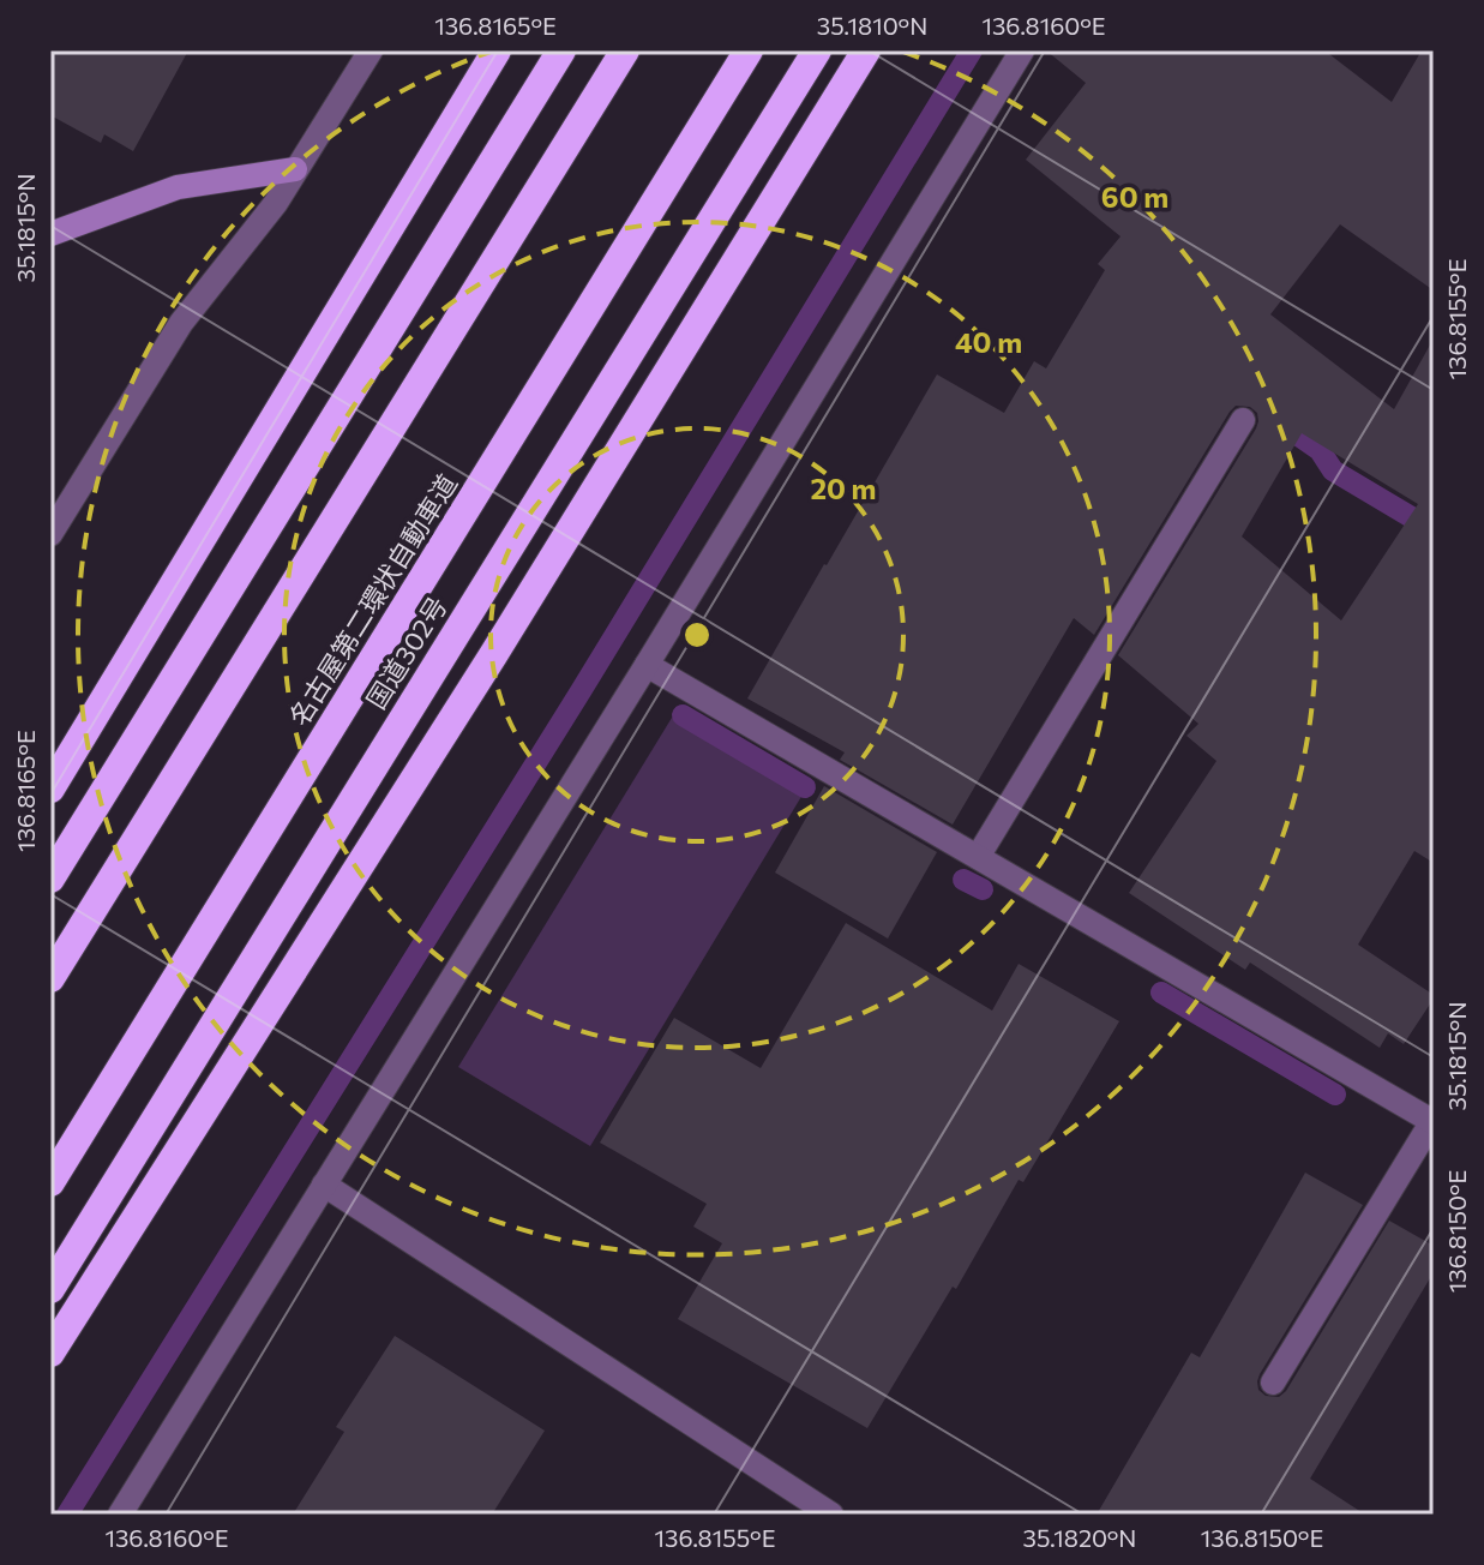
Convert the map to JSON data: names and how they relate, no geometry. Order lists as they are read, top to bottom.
{
  "streets": {
    "highway": ["名古屋第二環状自動車道", "国道302号"]
  },
  "coordinates": [
    "136.8165°E",
    "35.1810°N",
    "136.8160°E",
    "35.1815°N",
    "136.8155°E",
    "136.8150°E",
    "35.1820°N"
  ],
  "rings": ["60 m", "40 m", "20 m"]
}
